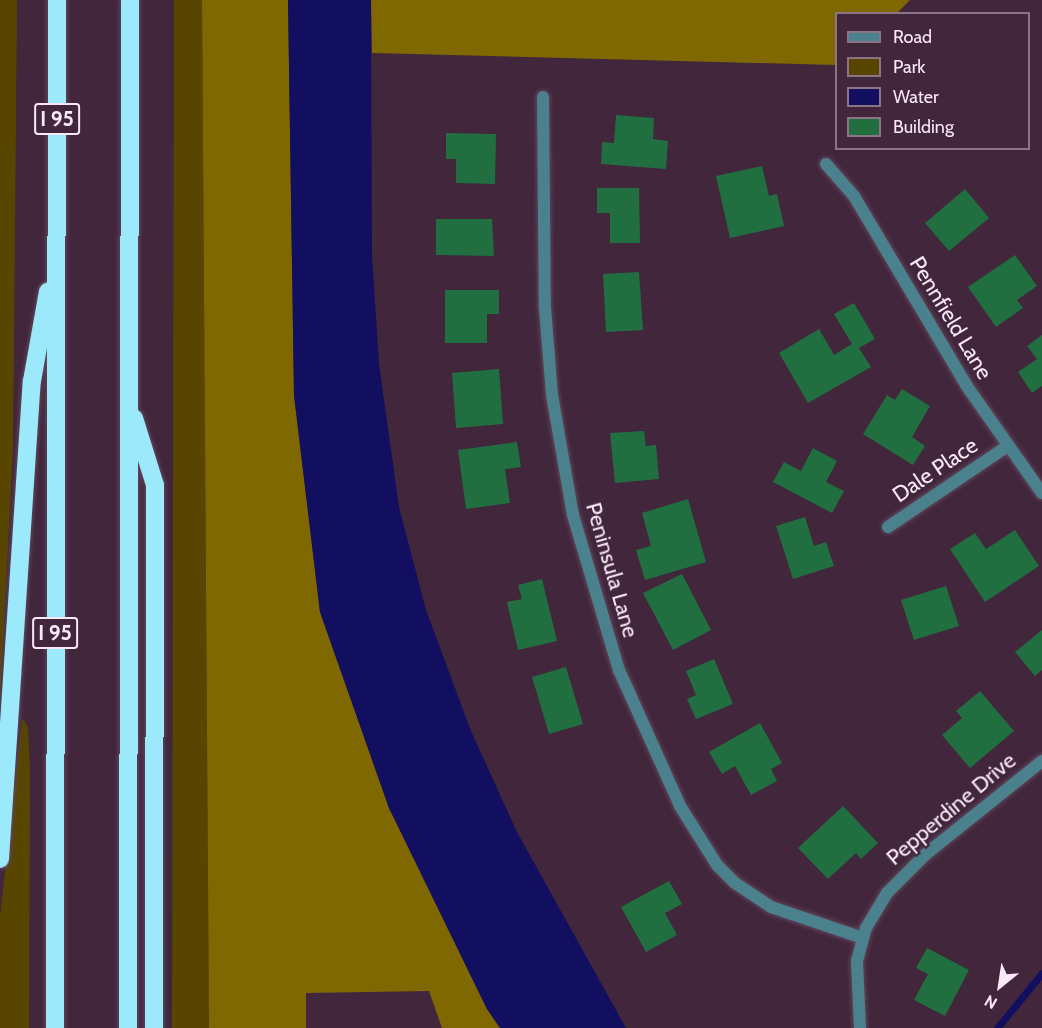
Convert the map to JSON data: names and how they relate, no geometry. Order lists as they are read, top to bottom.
{
  "streets": {
    "highway": ["I 95"],
    "street": [
      "Pennfield Lane",
      "Dale Place",
      "Peninsula Lane",
      "Pepperdine Drive"
    ]
  },
  "crossings": [
    ["Pennfield Lane", "Dale Place"],
    ["Peninsula Lane", "Pepperdine Drive"]
  ],
  "legend": [
    "Road",
    "Park",
    "Water",
    "Building"
  ],
  "north": "bottom left"
}
